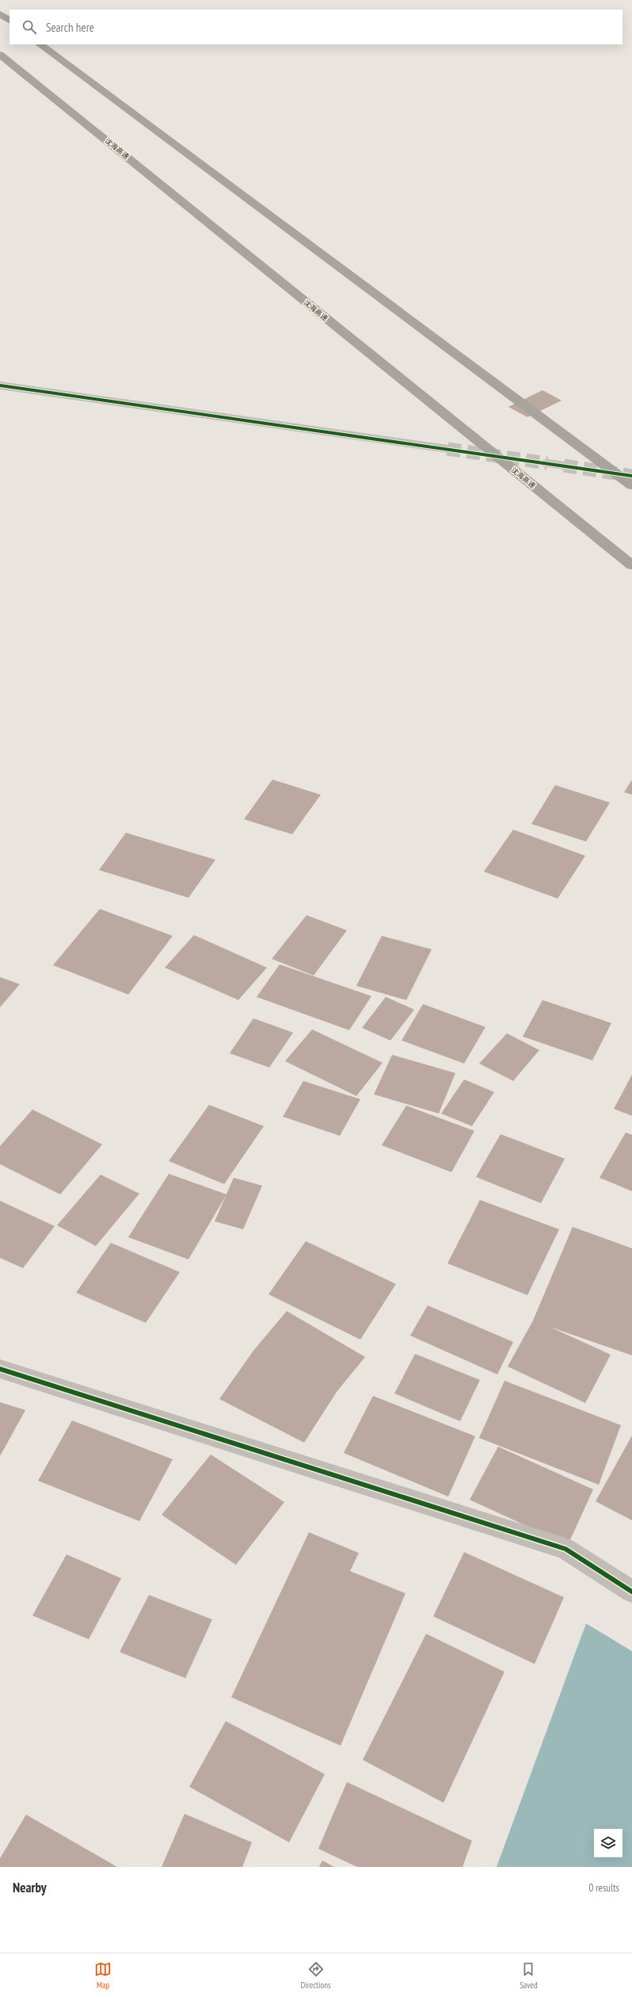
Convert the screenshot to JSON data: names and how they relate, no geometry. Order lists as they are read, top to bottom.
{
  "streets": {
    "highway": ["沈海高速"]
  },
  "page": {
    "search": "Search here",
    "heading": ["Nearby", "0 results"],
    "nav": ["Map", "Directions", "Saved"]
  }
}
